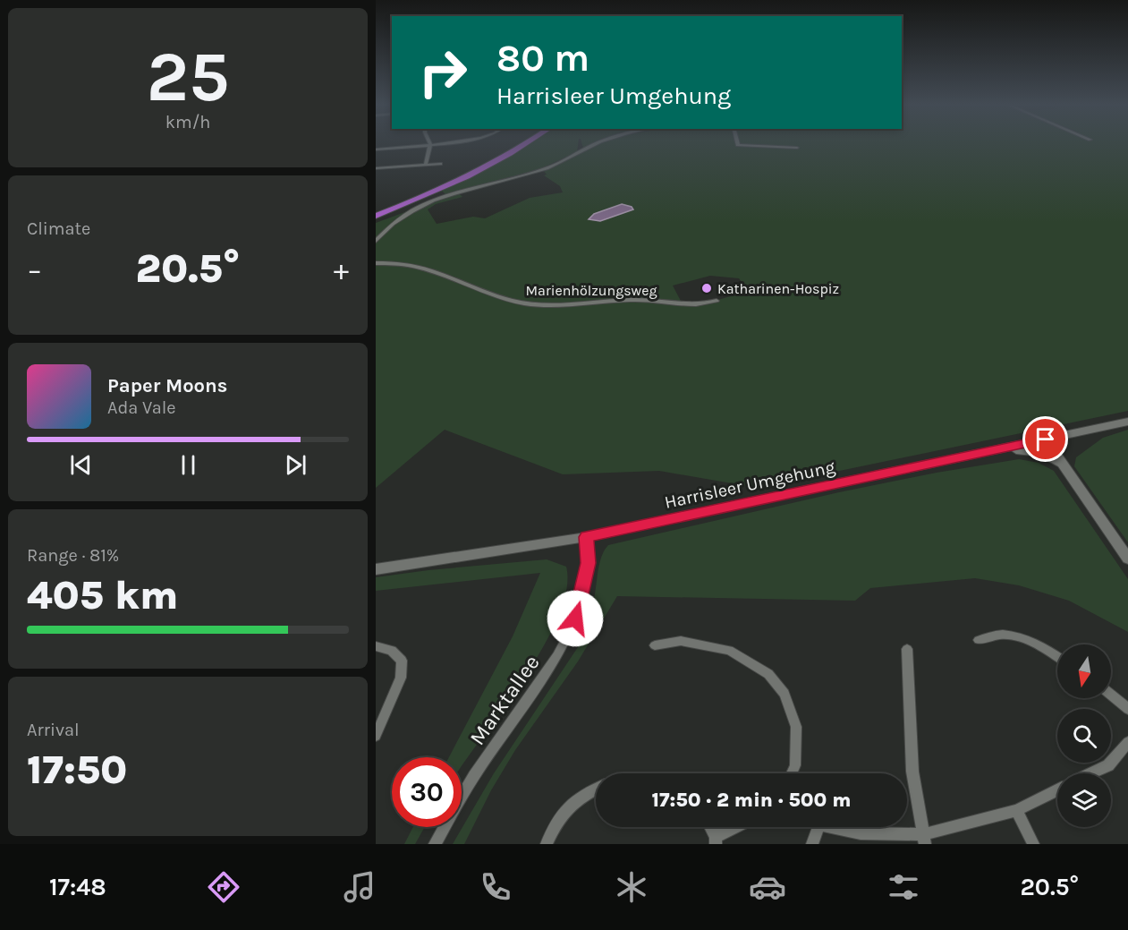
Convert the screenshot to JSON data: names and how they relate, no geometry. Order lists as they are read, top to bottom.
{
  "streets": {
    "main road": ["Harrisleer Umgehung"],
    "street": ["Marienhölzungsweg", "Marktallee"]
  },
  "crossings": [
    ["Harrisleer Umgehung", "Marktallee"]
  ],
  "places": ["Katharinen-Hospiz"],
  "north": "bottom",
  "page": {
    "tile": [
      ["25", "km/h"],
      "Climate",
      ["Range · 81%", "405 km"],
      ["Arrival", "17:50"]
    ],
    "turn": ["80 m", "Harrisleer Umgehung"],
    "heat": ["−", "20.5°", "+"],
    "song": ["Paper Moons", "Ada Vale"],
    "limit": "30",
    "trip": "17:50 · 2 min · 500 m",
    "tabs": ["17:48", "20.5°"]
  }
}
